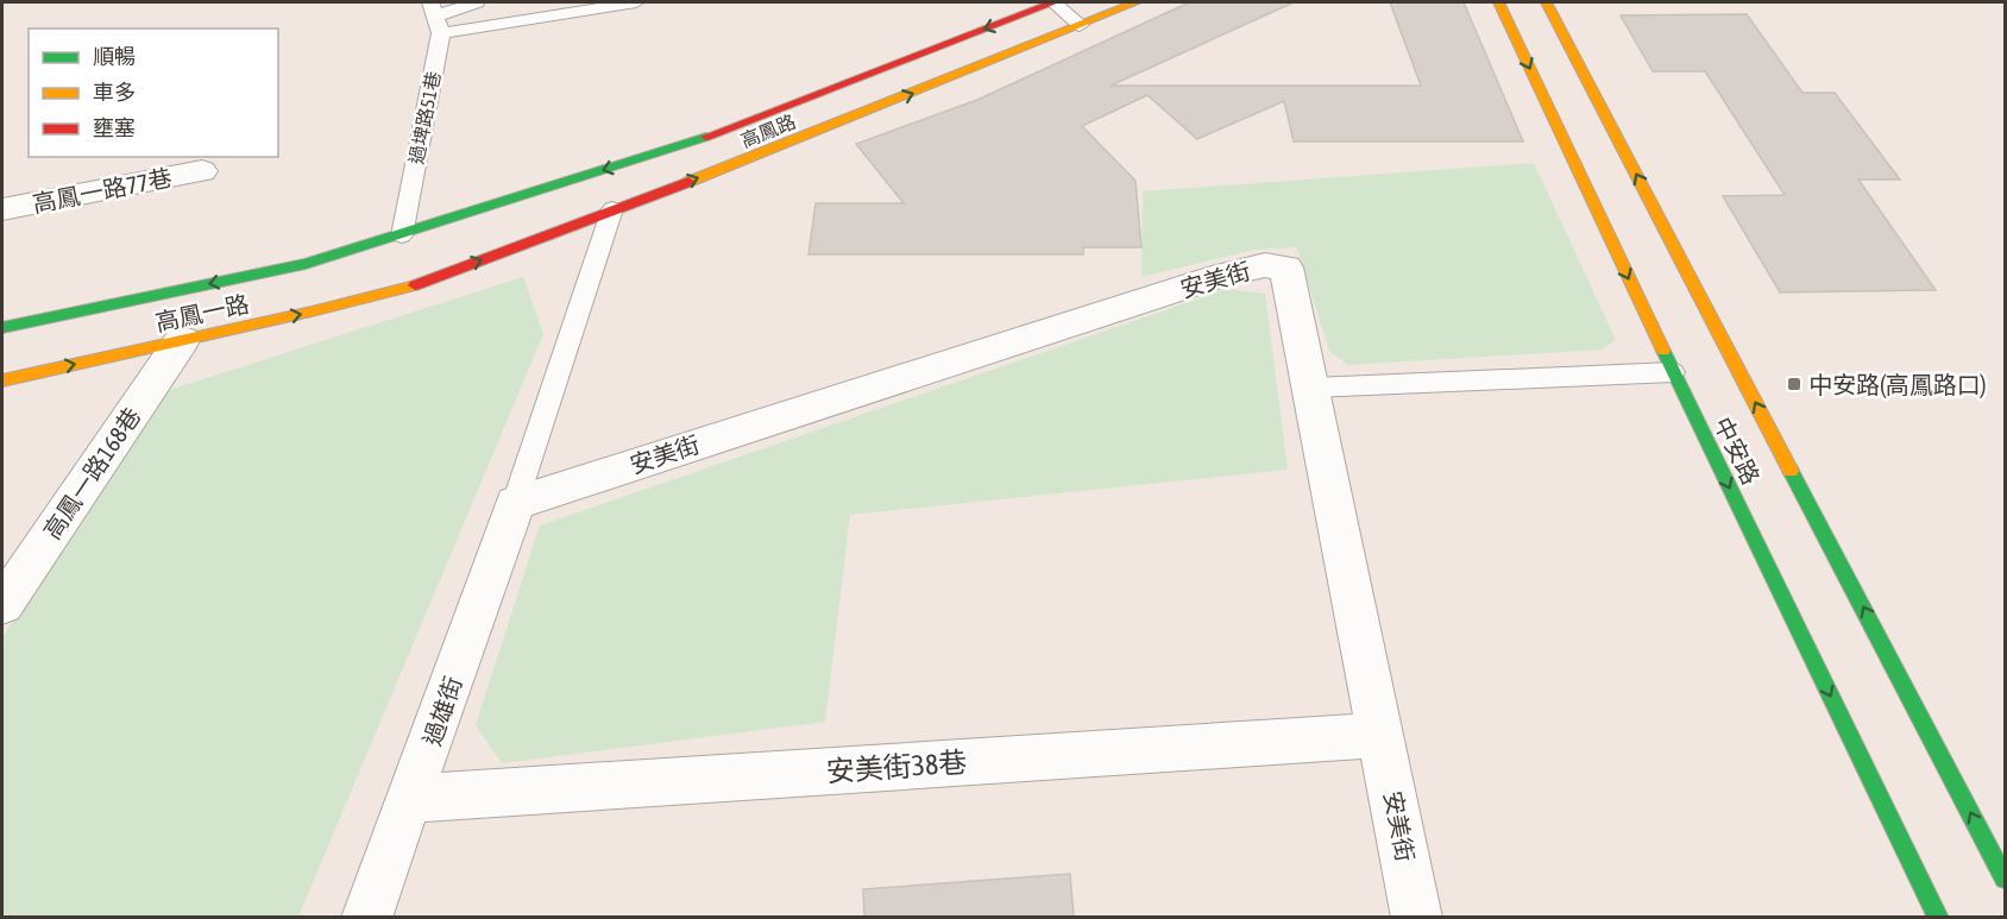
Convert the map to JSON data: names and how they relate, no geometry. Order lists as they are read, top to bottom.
{
  "streets": {
    "street": [
      "高鳳路",
      "高鳳一路77巷",
      "安美街",
      "高鳳一路",
      "中安路",
      "高鳳一路168巷",
      "過雄街",
      "安美街38巷"
    ],
    "lane": ["過埤路51巷"]
  },
  "crossings": [
    ["過埤路51巷", "高鳳路"],
    ["過埤路51巷", "高鳳一路"],
    ["高鳳路", "高鳳一路"],
    ["安美街", "過雄街"],
    ["安美街", "安美街38巷"],
    ["高鳳一路", "高鳳一路168巷"],
    ["過雄街", "安美街38巷"]
  ],
  "places": {
    "transit": ["中安路(高鳳路口)"]
  },
  "legend": ["順暢", "車多", "壅塞"]
}
